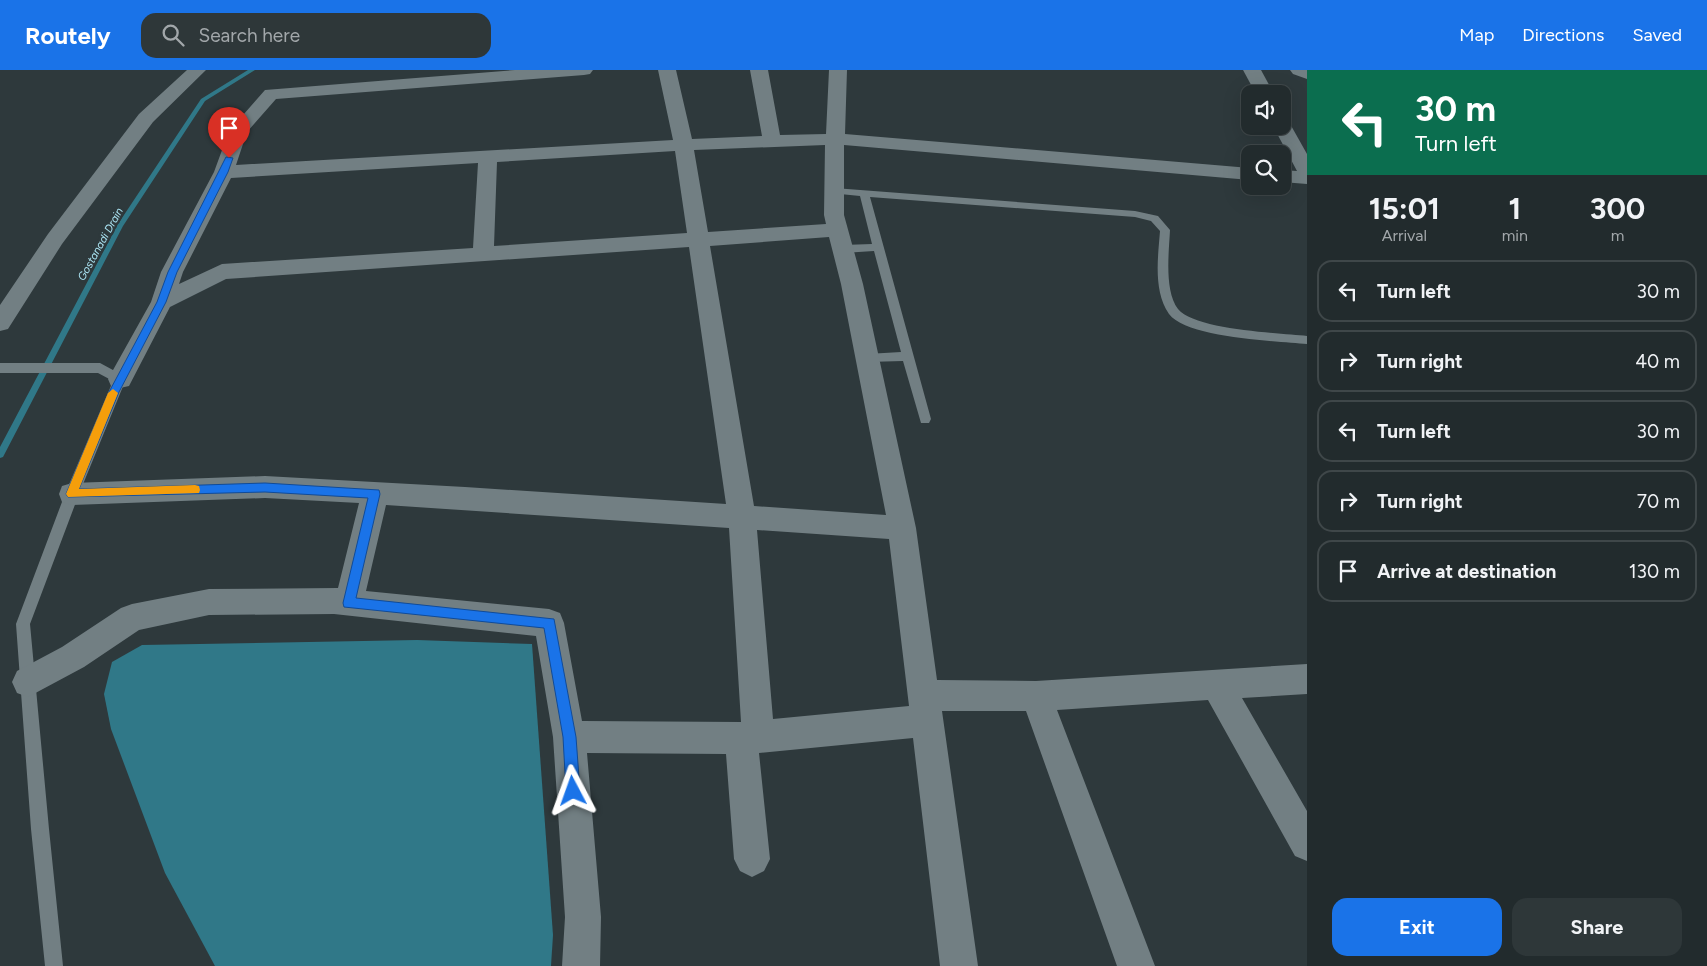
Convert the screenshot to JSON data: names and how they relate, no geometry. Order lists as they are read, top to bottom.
{
  "water": ["Gostanadi Drain"],
  "page": {
    "header": "Routely",
    "search": "Search here",
    "nav": ["Map", "Directions", "Saved"],
    "turn": ["30 m", "Turn left"],
    "eta": [
      "15:01",
      "Arrival",
      "1",
      "min",
      "300",
      "m"
    ],
    "list": [
      {
        "name": "Turn left",
        "value": "30 m"
      },
      {
        "name": "Turn right",
        "value": "40 m"
      },
      {
        "name": "Turn left",
        "value": "30 m"
      },
      {
        "name": "Turn right",
        "value": "70 m"
      },
      {
        "name": "Arrive at destination",
        "value": "130 m"
      }
    ],
    "buttons": ["Exit", "Share"]
  }
}
